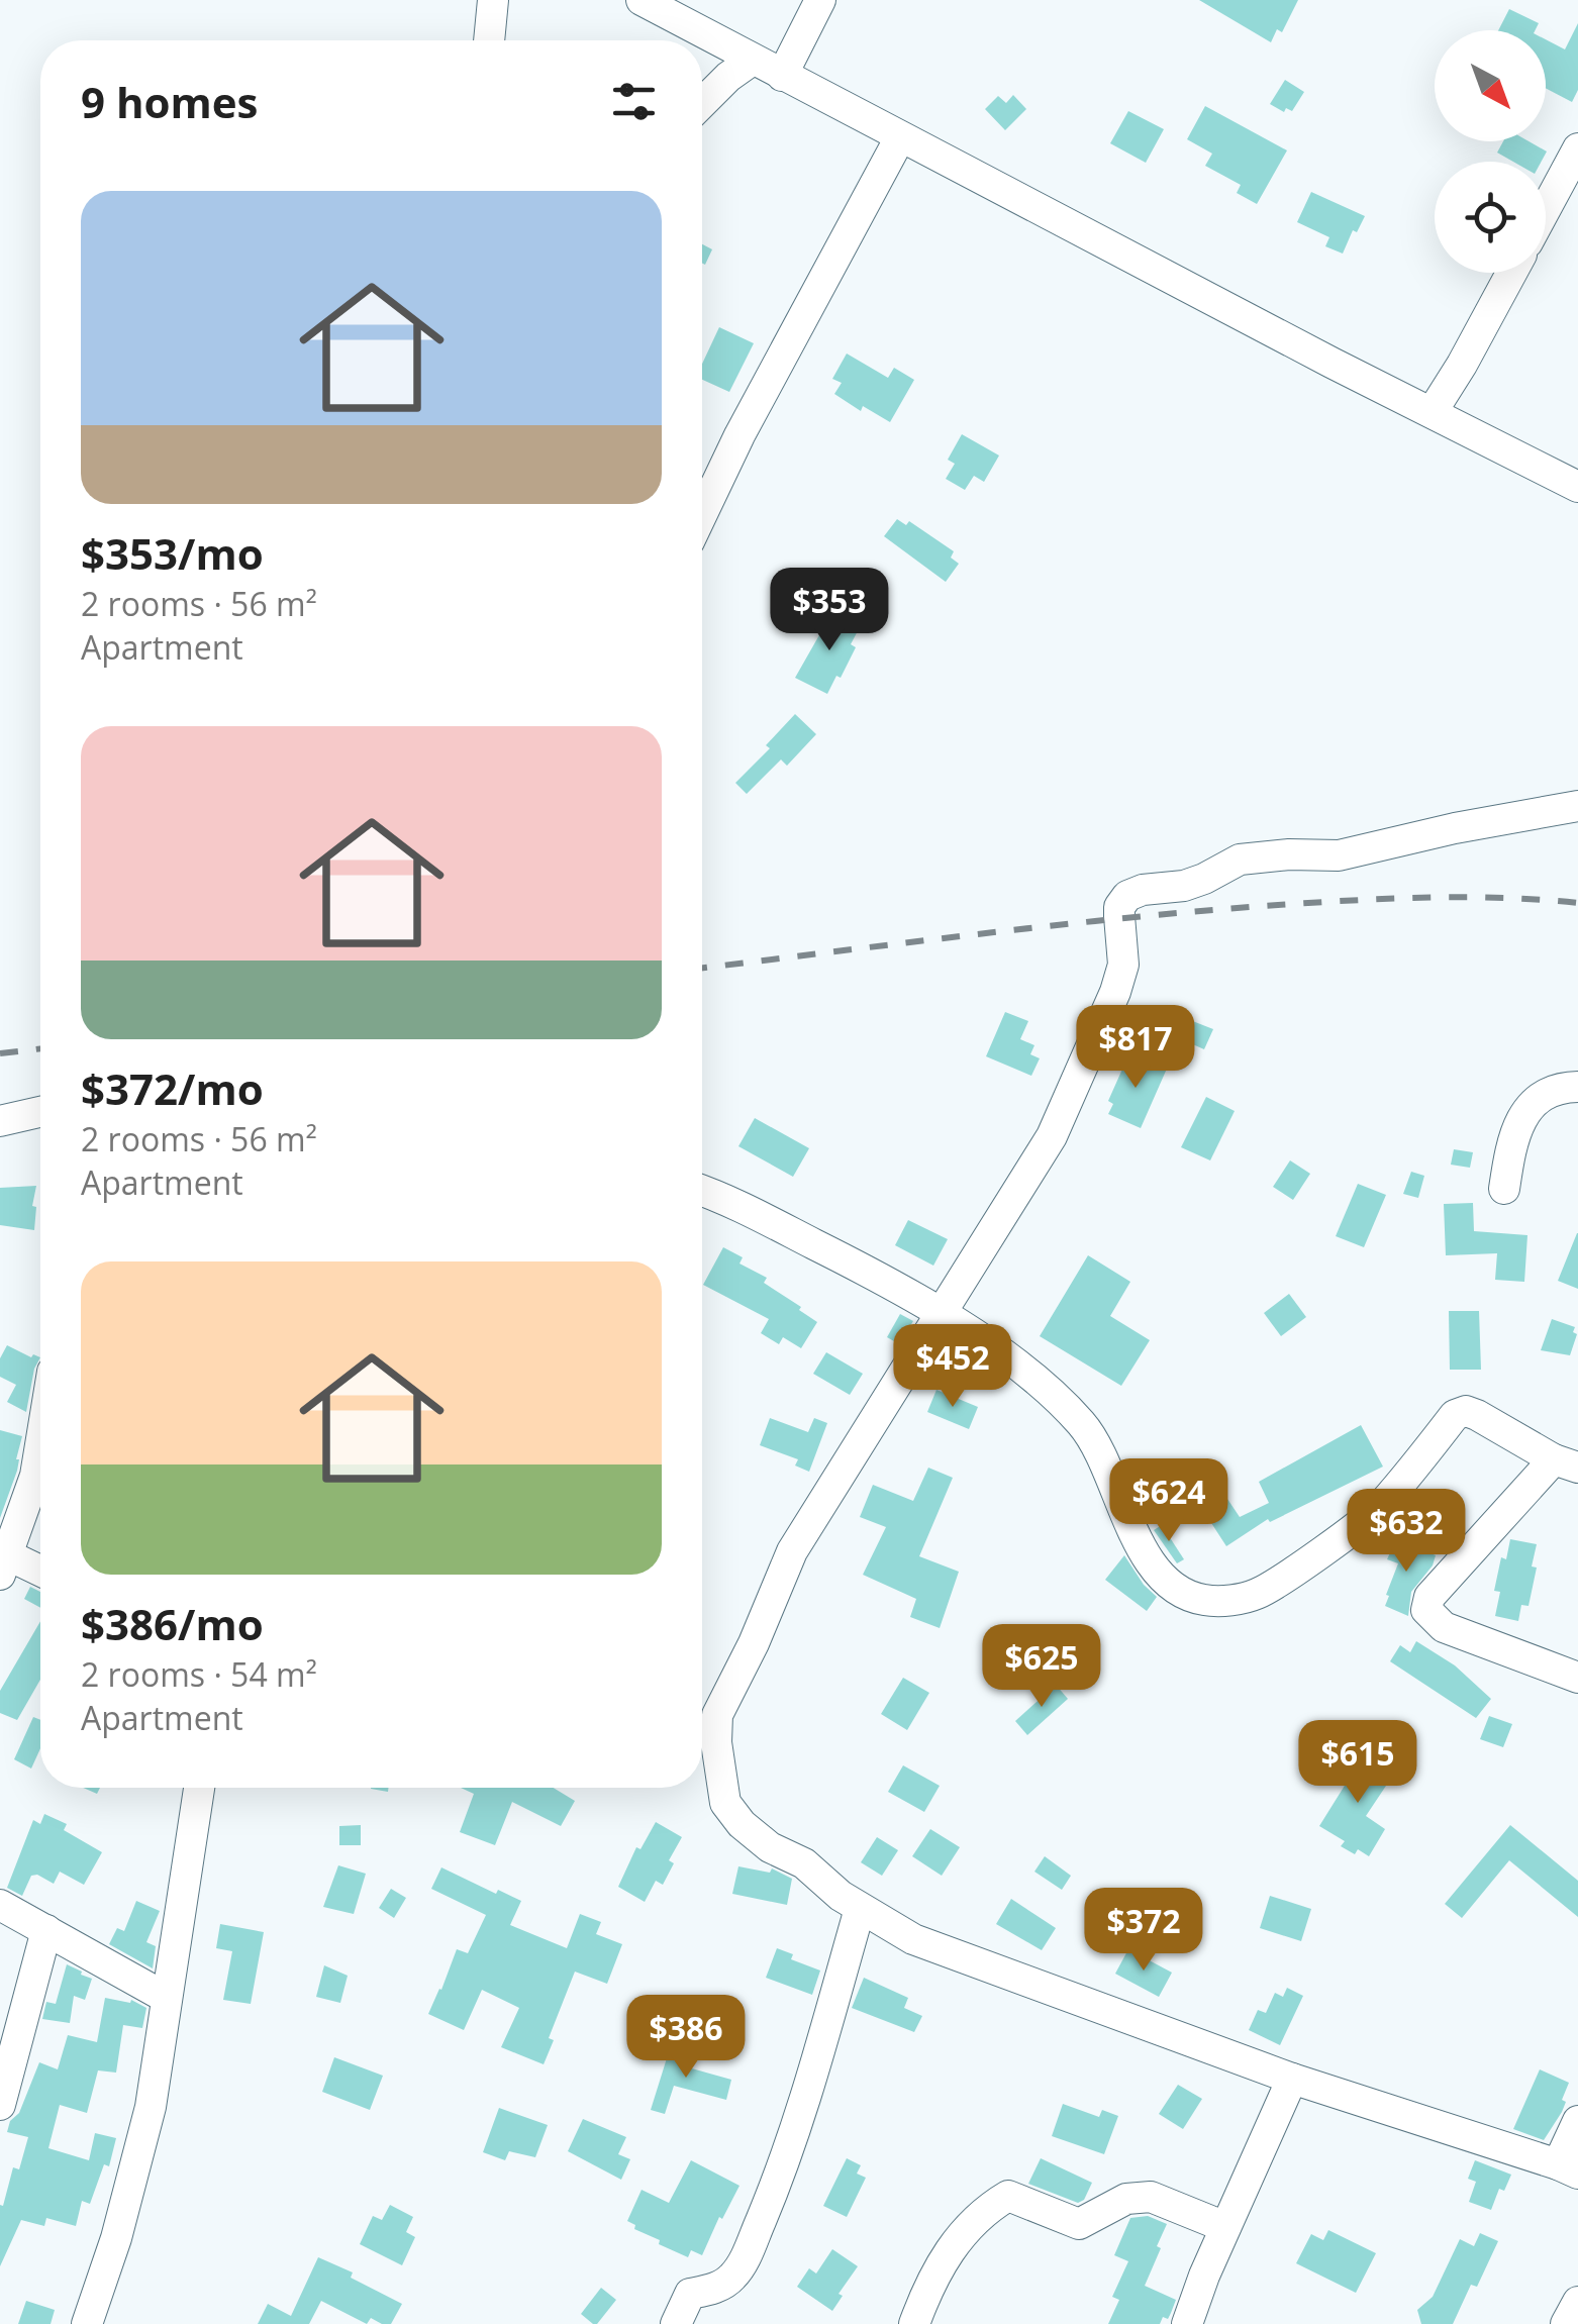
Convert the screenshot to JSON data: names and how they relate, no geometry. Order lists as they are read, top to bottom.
{
  "north": "bottom right",
  "page": {
    "heading": "9 homes",
    "list": [
      {
        "name": "$353/mo",
        "note": "2 rooms · 56 m² · Apartment"
      },
      {
        "name": "$372/mo",
        "note": "2 rooms · 56 m² · Apartment"
      },
      {
        "name": "$386/mo",
        "note": "2 rooms · 54 m² · Apartment"
      }
    ],
    "price": [
      "$353",
      "$817",
      "$452",
      "$624",
      "$632",
      "$625",
      "$615",
      "$372",
      "$386"
    ]
  }
}
